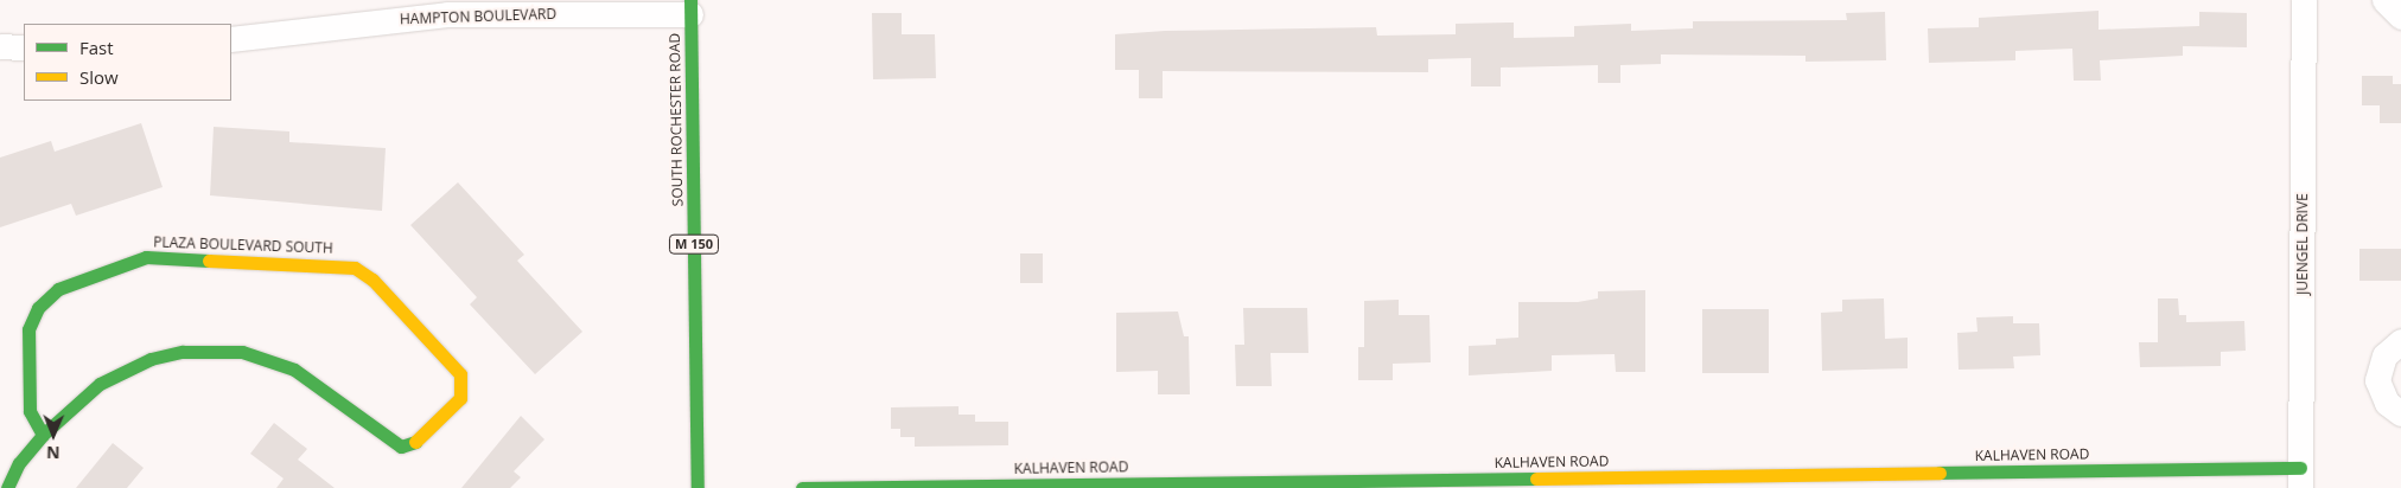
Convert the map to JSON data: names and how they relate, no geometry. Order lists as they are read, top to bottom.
{
  "streets": {
    "street": [
      "HAMPTON BOULEVARD",
      "SOUTH ROCHESTER ROAD",
      "M 150",
      "JUENGEL DRIVE",
      "PLAZA BOULEVARD SOUTH",
      "KALHAVEN ROAD"
    ]
  },
  "crossings": [
    ["HAMPTON BOULEVARD", "SOUTH ROCHESTER ROAD"],
    ["JUENGEL DRIVE", "KALHAVEN ROAD"]
  ],
  "legend": ["Fast", "Slow"],
  "north": "bottom"
}
